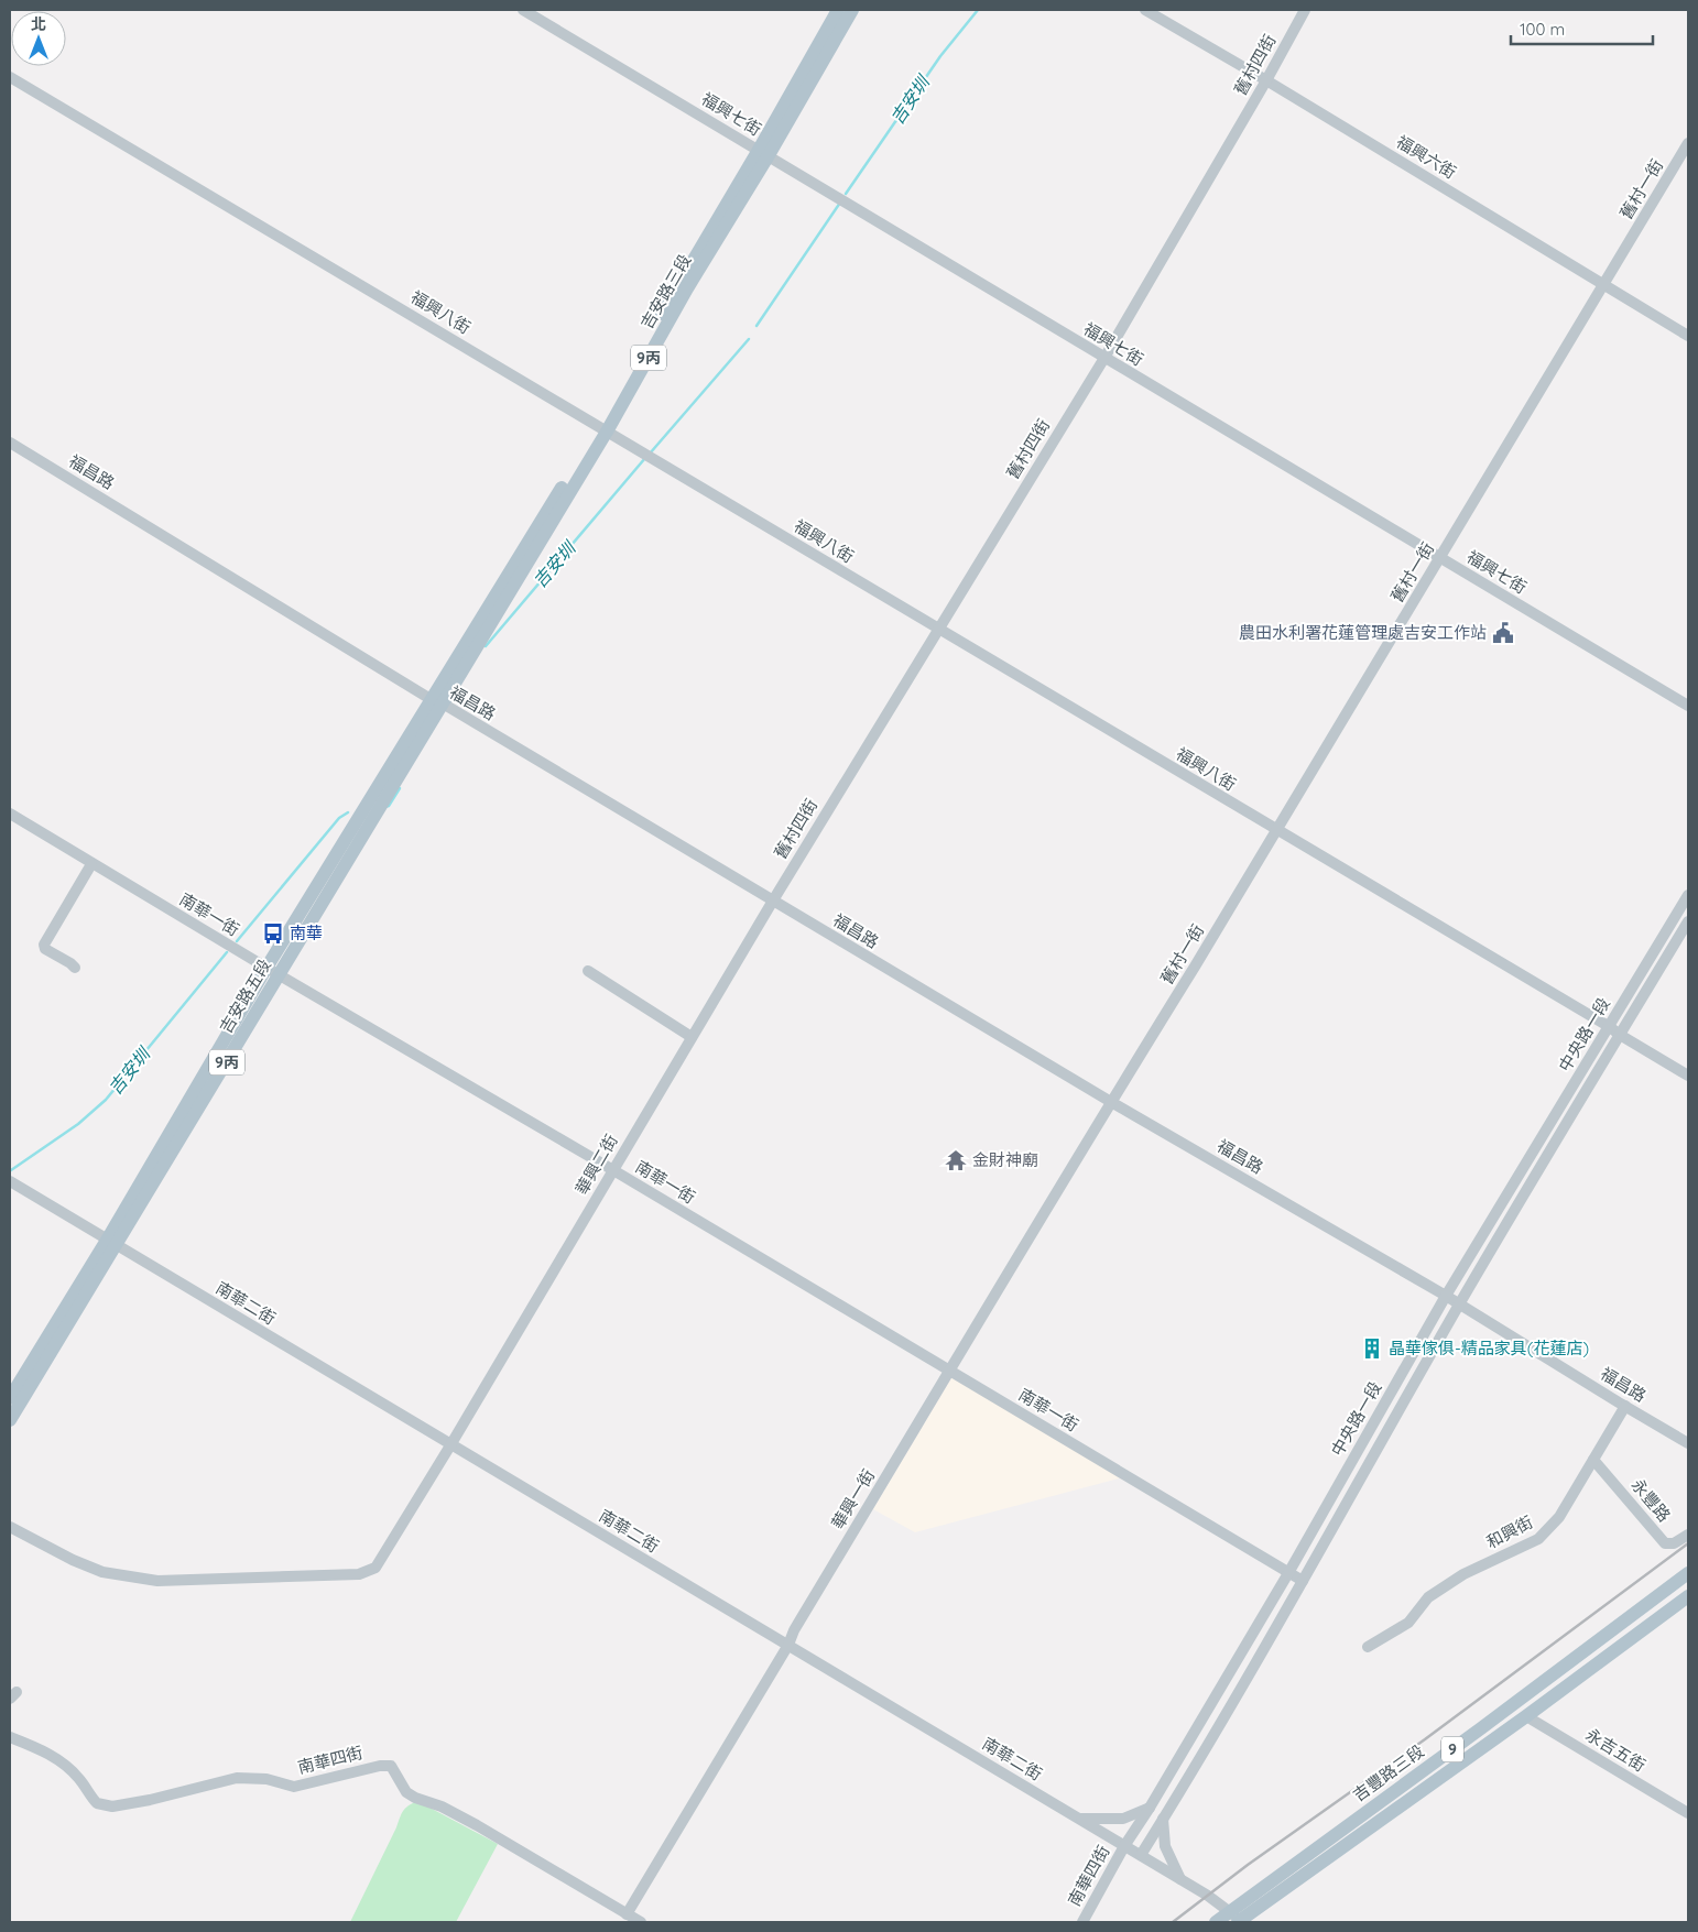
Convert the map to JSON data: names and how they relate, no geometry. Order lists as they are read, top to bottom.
{
  "streets": {
    "main road": [
      "吉安路三段",
      "9丙",
      "吉安路五段",
      "9",
      "吉豐路三段"
    ],
    "street": [
      "舊村四街",
      "福興七街",
      "福興六街",
      "舊村一街",
      "福興八街",
      "福昌路",
      "南華一街",
      "中央路一段",
      "華興二街",
      "南華二街",
      "華興一街",
      "永豐路",
      "和興街",
      "永吉五街",
      "南華四街"
    ]
  },
  "crossings": [
    ["舊村四街", "福興七街"],
    ["舊村四街", "福興六街"],
    ["舊村四街", "福興八街"],
    ["舊村四街", "福昌路"],
    ["舊村四街", "華興二街"],
    ["福興七街", "舊村一街"],
    ["福興七街", "吉安路三段"],
    ["福興六街", "舊村一街"],
    ["舊村一街", "福興八街"],
    ["舊村一街", "福昌路"],
    ["舊村一街", "華興一街"],
    ["吉安路三段", "福興八街"],
    ["吉安路三段", "福昌路"],
    ["吉安路三段", "吉安路五段"],
    ["福興八街", "中央路一段"],
    ["福昌路", "吉安路五段"],
    ["福昌路", "中央路一段"],
    ["福昌路", "華興二街"],
    ["福昌路", "華興一街"],
    ["福昌路", "和興街"],
    ["南華一街", "吉安路五段"],
    ["南華一街", "中央路一段"],
    ["南華一街", "華興二街"],
    ["南華一街", "華興一街"],
    ["吉安路五段", "南華二街"],
    ["中央路一段", "南華二街"],
    ["中央路一段", "南華四街"],
    ["華興二街", "南華二街"],
    ["南華二街", "華興一街"],
    ["南華二街", "南華四街"],
    ["南華二街", "吉豐路三段"],
    ["華興一街", "南華四街"],
    ["永豐路", "和興街"],
    ["永吉五街", "吉豐路三段"]
  ],
  "water": ["吉安圳"],
  "places": {
    "public building": ["農田水利署花蓮管理處吉安工作站"],
    "bus stop": ["南華"],
    "temple": ["金財神廟"],
    "building": ["晶華傢俱-精品家具(花蓮店)"]
  },
  "scale_bar": "100 m",
  "north": "top"
}
